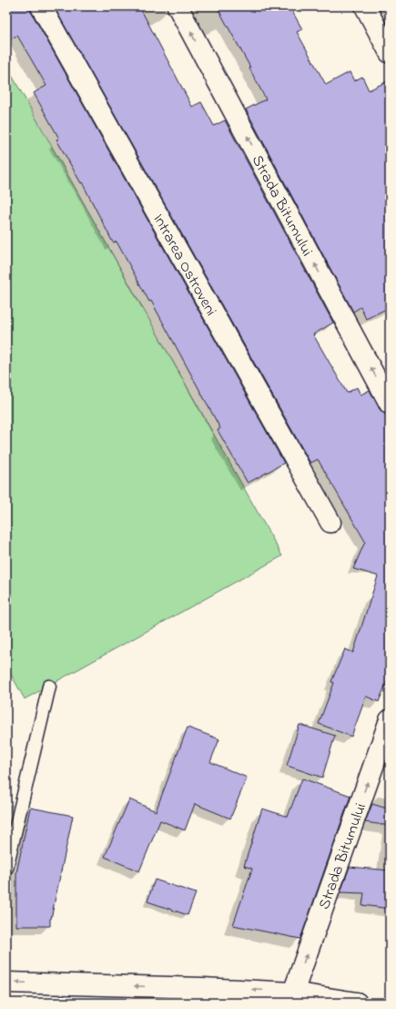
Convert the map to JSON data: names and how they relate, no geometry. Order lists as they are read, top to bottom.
{
  "streets": {
    "street": ["Strada Bitumului", "Intrarea Ostroveni"]
  },
  "one_way": ["Strada Bitumului"]
}
